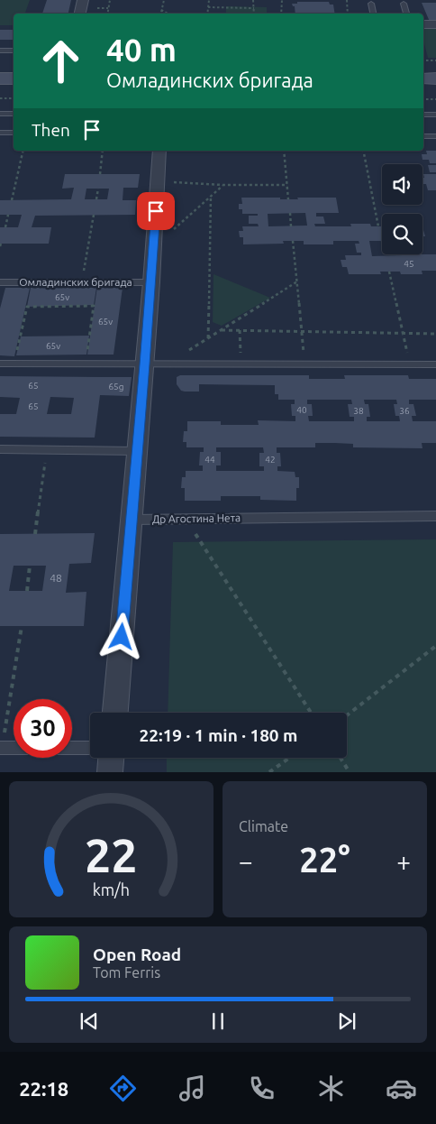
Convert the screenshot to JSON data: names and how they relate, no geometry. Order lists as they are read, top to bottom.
{
  "streets": {
    "lane": ["Омладинских бригада", "Др Агостина Нета"]
  },
  "house_numbers": [
    "45",
    "65v",
    "65v",
    "65v",
    "65",
    "65g",
    "65",
    "40",
    "38",
    "36",
    "44",
    "42",
    "48"
  ],
  "page": {
    "turn": ["40 m", "Омладинских бригада"],
    "then": "Then",
    "limit": "30",
    "trip": "22:19 · 1 min · 180 m",
    "tile": "Climate",
    "heat": ["−", "22°", "+"],
    "song": ["Open Road", "Tom Ferris"],
    "tabs": "22:18",
    "gauge": ["22", "km/h"]
  }
}
